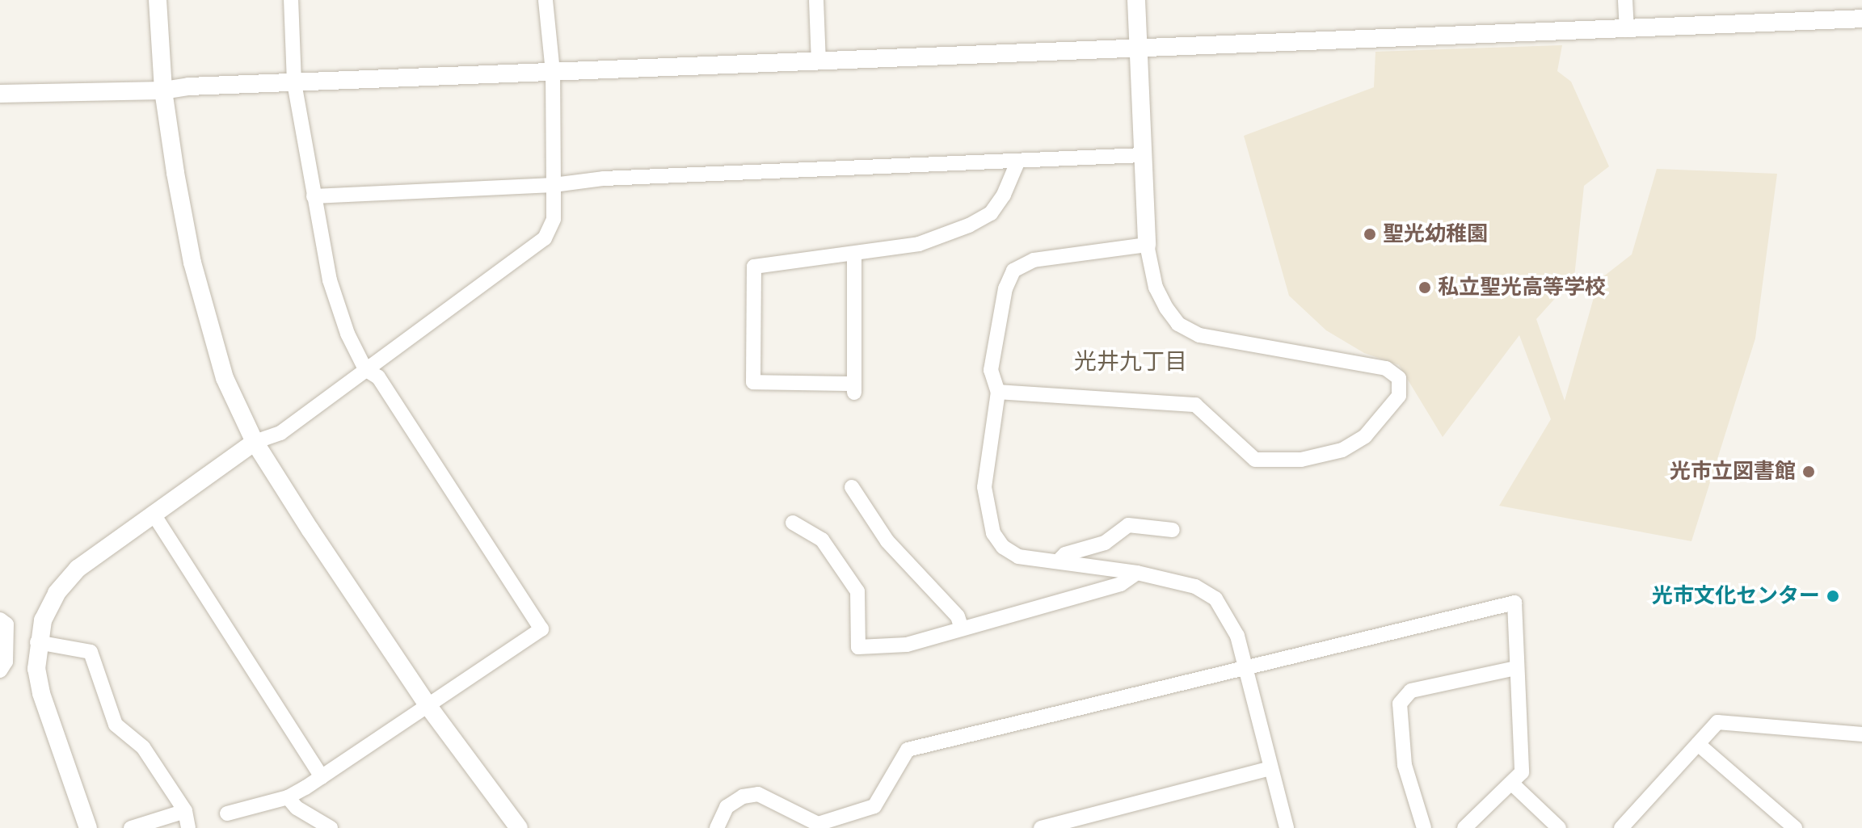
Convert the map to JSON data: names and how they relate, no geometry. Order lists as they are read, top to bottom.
{
  "districts": ["光井九丁目"],
  "places": [
    "聖光幼稚園",
    "私立聖光高等学校",
    "光市立図書館",
    "光市文化センター"
  ]
}
